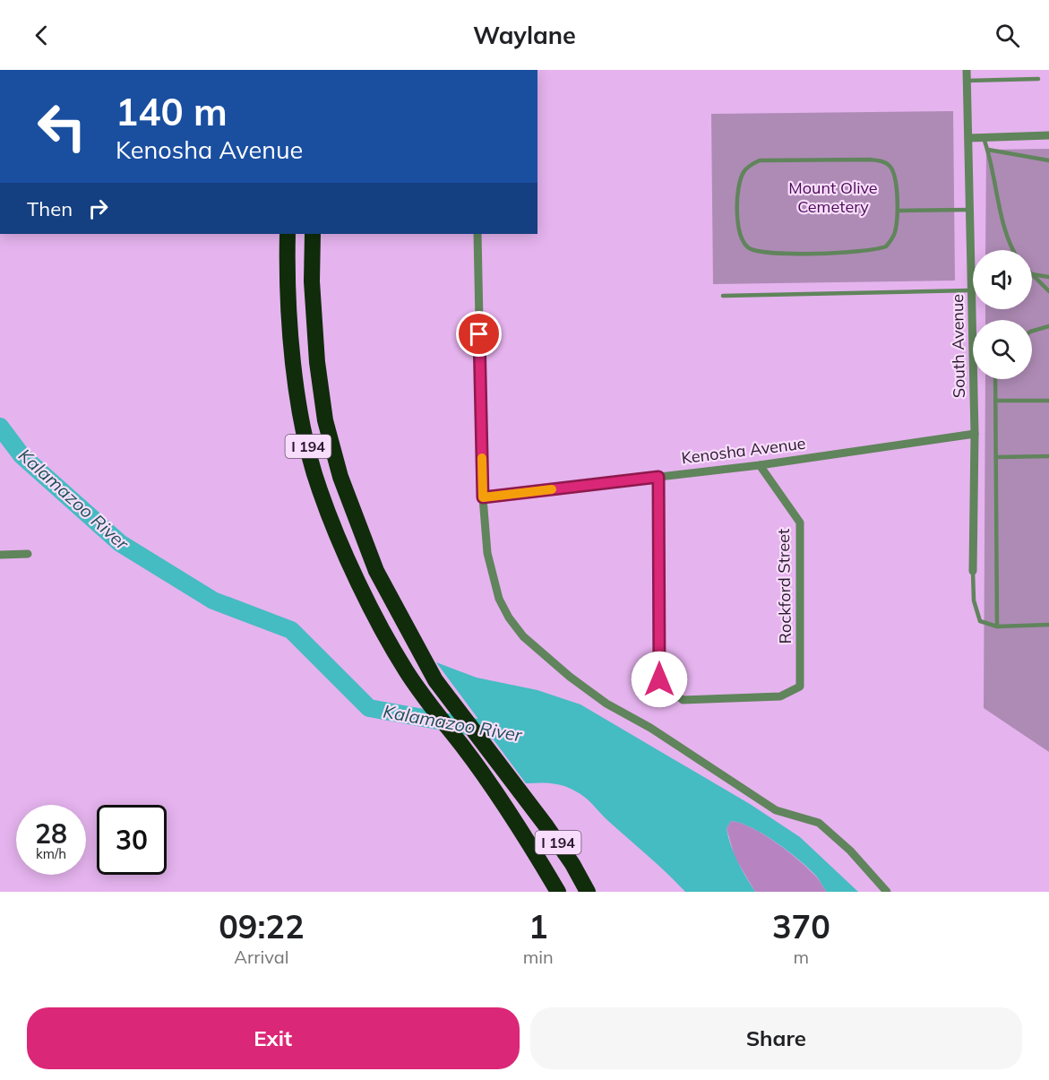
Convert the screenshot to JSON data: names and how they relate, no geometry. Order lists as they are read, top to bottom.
{
  "streets": {
    "highway": ["I 194"],
    "street": ["South Avenue", "Kenosha Avenue", "Rockford Street"]
  },
  "crossings": [
    ["South Avenue", "Kenosha Avenue"],
    ["Kenosha Avenue", "Rockford Street"]
  ],
  "water": ["Kalamazoo River"],
  "parks": ["Mount Olive Cemetery"],
  "page": {
    "header": "Waylane",
    "turn": ["140 m", "Kenosha Avenue"],
    "then": "Then",
    "speed": "28 km/h",
    "limit": "30",
    "eta": [
      "09:22",
      "Arrival",
      "1",
      "min",
      "370",
      "m"
    ],
    "buttons": ["Exit", "Share"]
  }
}
